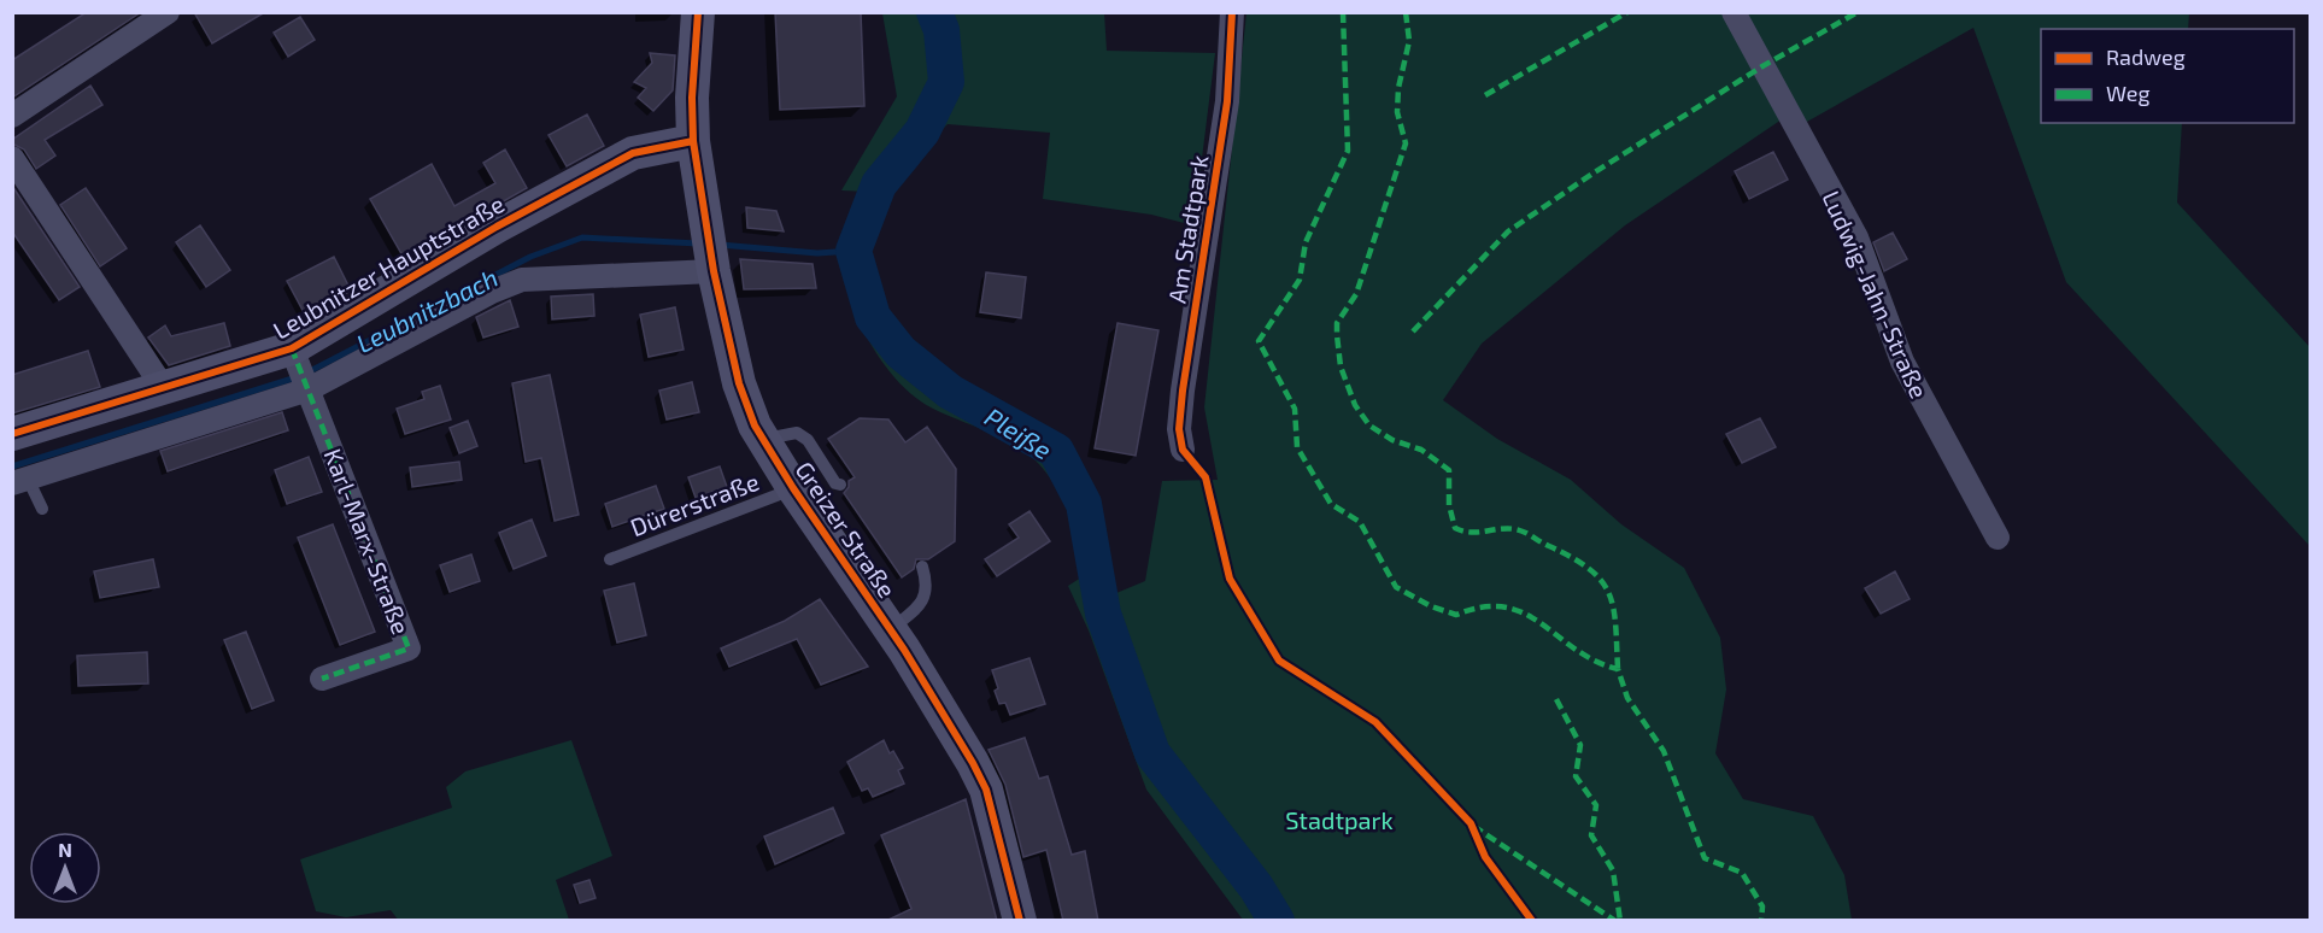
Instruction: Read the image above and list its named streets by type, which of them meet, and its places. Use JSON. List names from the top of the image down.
{
  "streets": {
    "street": [
      "Am Stadtpark",
      "Leubnitzer Hauptstraße",
      "Ludwig-Jahn-Straße",
      "Greizer Straße",
      "Karl-Marx-Straße"
    ],
    "lane": ["Dürerstraße"]
  },
  "crossings": [
    ["Leubnitzer Hauptstraße", "Greizer Straße"],
    ["Leubnitzer Hauptstraße", "Karl-Marx-Straße"],
    ["Dürerstraße", "Greizer Straße"]
  ],
  "water": ["Leubnitzbach", "Pleiße"],
  "parks": ["Stadtpark"],
  "legend": ["Radweg", "Weg"],
  "north": "top"
}
